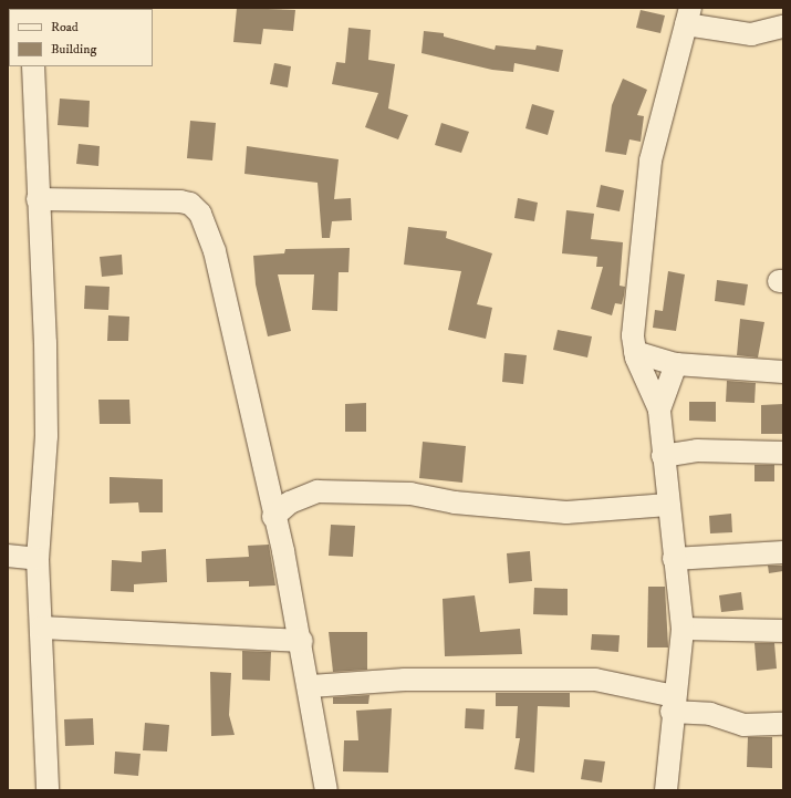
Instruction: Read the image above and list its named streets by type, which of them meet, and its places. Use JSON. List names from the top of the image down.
{
  "legend": ["Road", "Building"]
}
